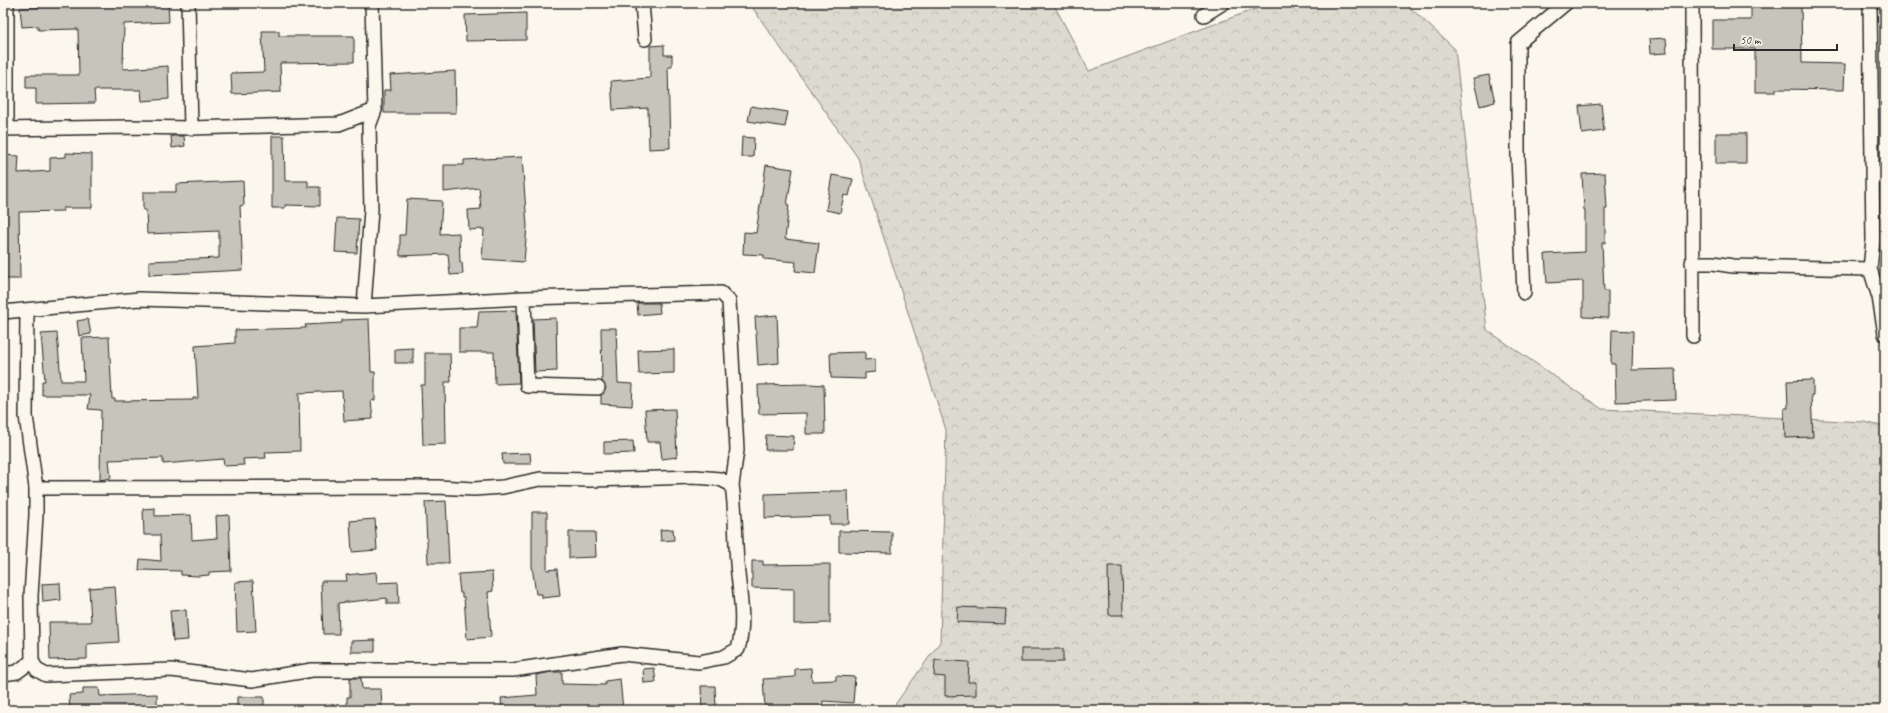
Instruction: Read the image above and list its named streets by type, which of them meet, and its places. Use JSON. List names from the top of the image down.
{
  "scale_bar": "50 m"
}
